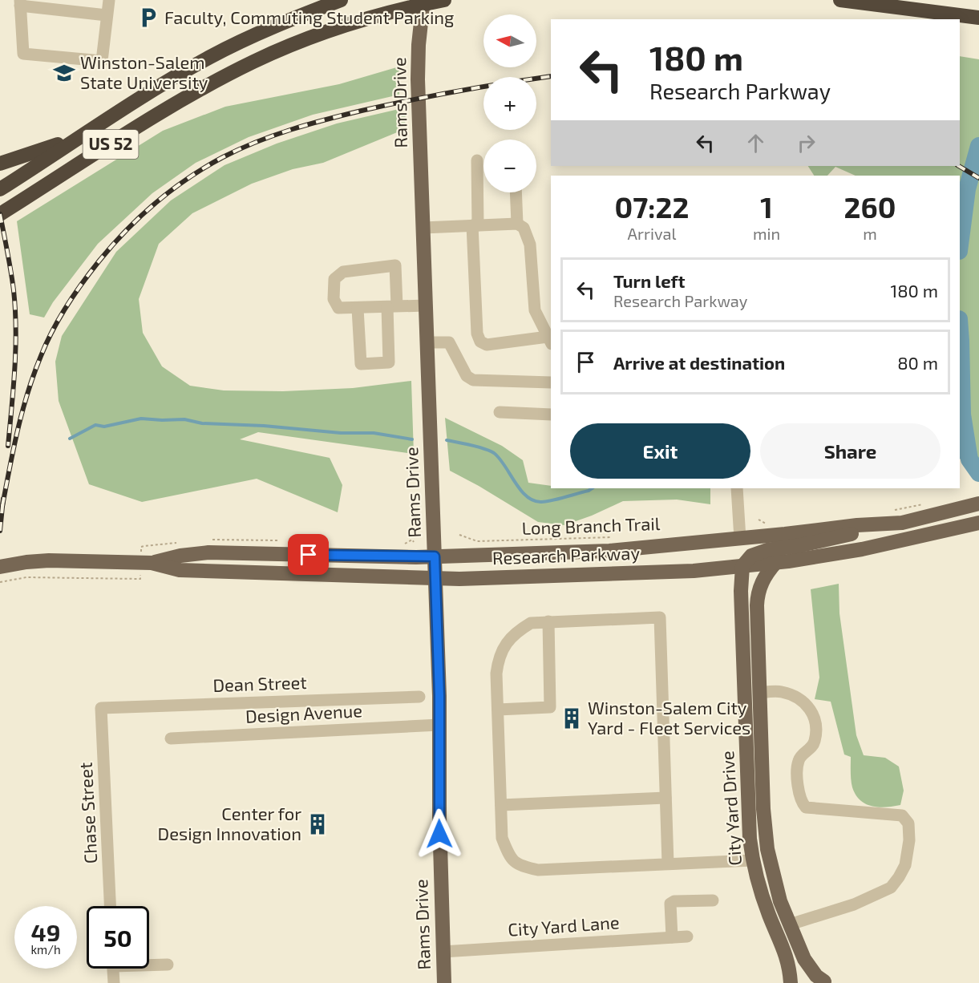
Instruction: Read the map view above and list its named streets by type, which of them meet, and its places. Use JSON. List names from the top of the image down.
{
  "streets": {
    "highway": ["US 52"],
    "main road": ["Rams Drive", "Research Parkway", "City Yard Drive"],
    "street": [
      "Dean Street",
      "Design Avenue",
      "Chase Street",
      "City Yard Lane"
    ],
    "path": ["Long Branch Trail"]
  },
  "crossings": [
    ["Rams Drive", "Research Parkway"],
    ["Rams Drive", "Design Avenue"],
    ["Rams Drive", "City Yard Lane"],
    ["Research Parkway", "City Yard Drive"],
    ["Dean Street", "Chase Street"]
  ],
  "places": {
    "parking": ["Faculty, Commuting Student Parking"],
    "school or university": ["Winston-Salem State University"],
    "building": ["Winston-Salem City Yard - Fleet Services", "Center for Design Innovation"]
  },
  "north": "left",
  "page": {
    "map_buttons": ["+", "−"],
    "turn": ["180 m", "Research Parkway"],
    "eta": [
      "07:22",
      "Arrival",
      "1",
      "min",
      "260",
      "m"
    ],
    "list": [
      {
        "name": "Turn left",
        "note": "Research Parkway",
        "value": "180 m"
      },
      {
        "name": "Arrive at destination",
        "value": "80 m"
      }
    ],
    "buttons": ["Exit", "Share"],
    "speed": "49 km/h",
    "limit": "50"
  }
}
